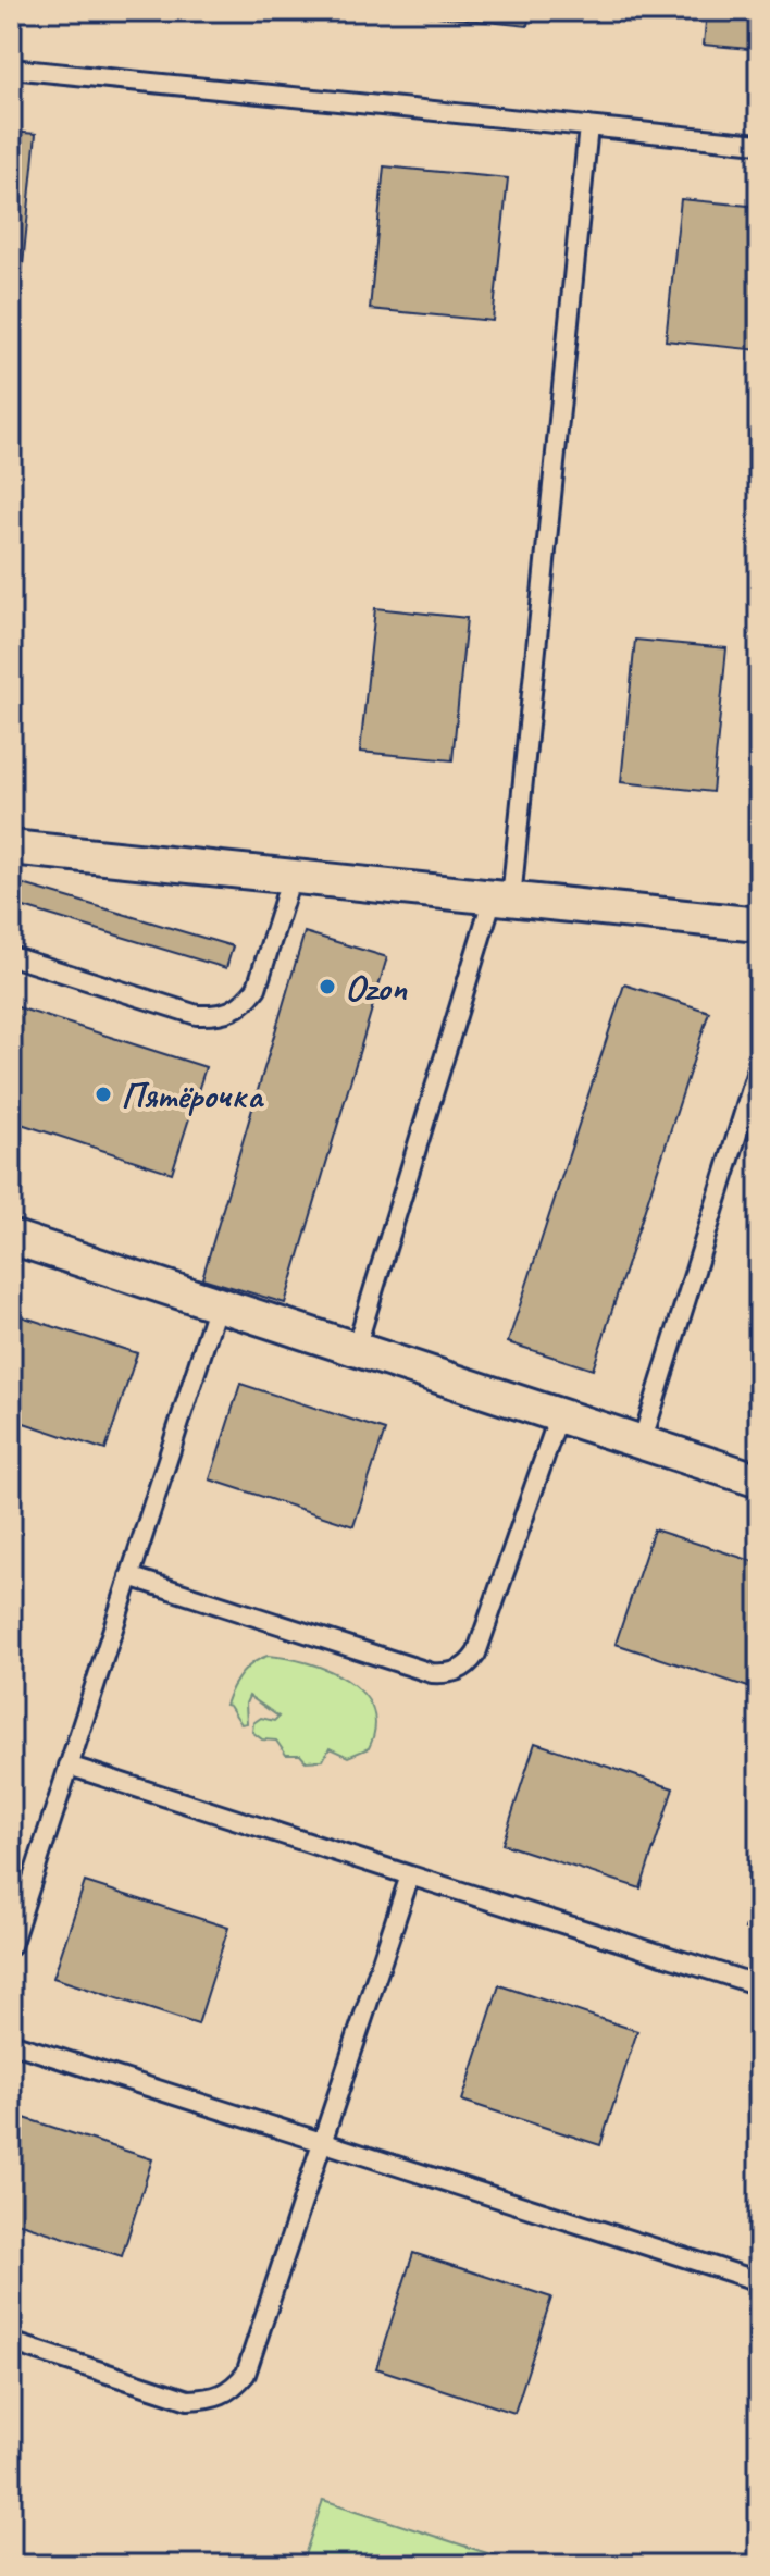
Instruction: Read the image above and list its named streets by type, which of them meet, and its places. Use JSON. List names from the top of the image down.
{
  "places": ["Ozon", "Пятёрочка"]
}
